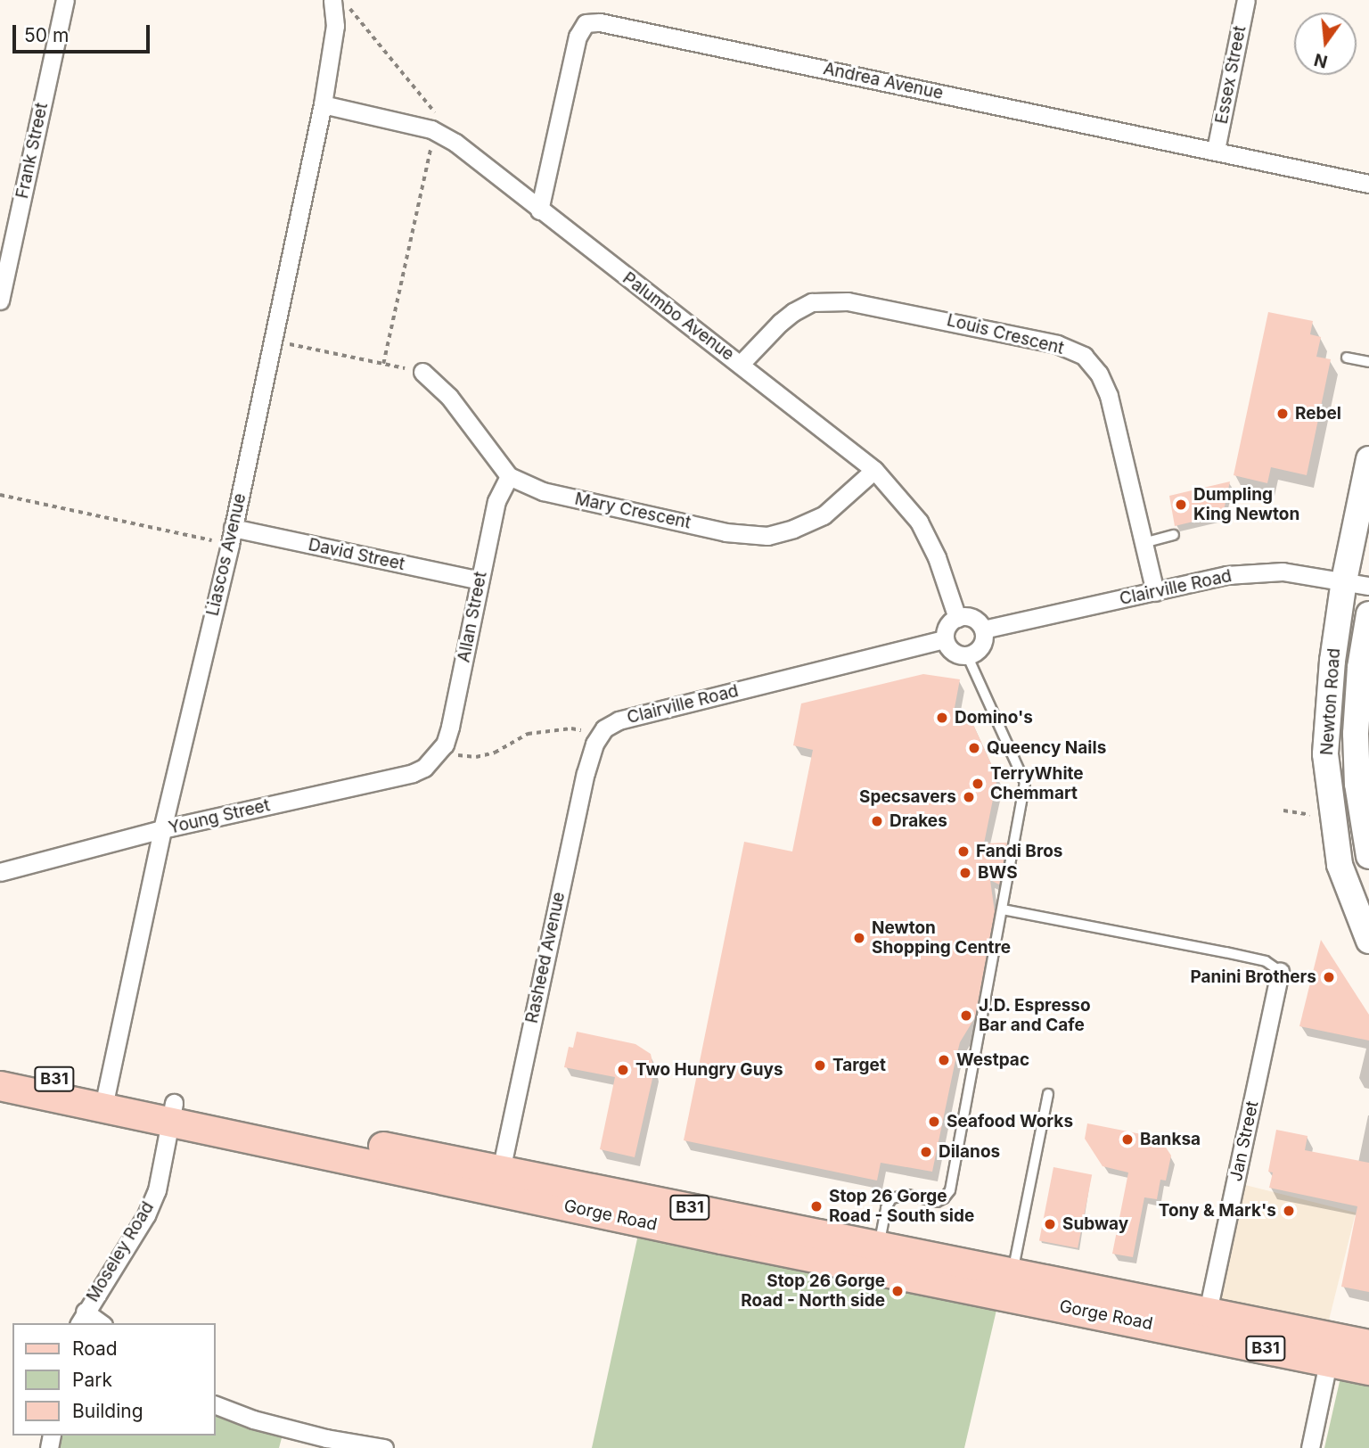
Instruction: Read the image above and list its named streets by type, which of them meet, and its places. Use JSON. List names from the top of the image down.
{
  "streets": {
    "main road": ["Newton Road", "B31", "Gorge Road"],
    "street": [
      "Essex Street",
      "Andrea Avenue",
      "Frank Street",
      "Palumbo Avenue",
      "Louis Crescent",
      "Mary Crescent",
      "Liascos Avenue",
      "David Street",
      "Clairville Road",
      "Allan Street",
      "Young Street",
      "Rasheed Avenue",
      "Jan Street",
      "Moseley Road"
    ]
  },
  "crossings": [
    ["Essex Street", "Andrea Avenue"],
    ["Andrea Avenue", "Palumbo Avenue"],
    ["Palumbo Avenue", "Louis Crescent"],
    ["Palumbo Avenue", "Mary Crescent"],
    ["Palumbo Avenue", "Liascos Avenue"],
    ["Palumbo Avenue", "Clairville Road"],
    ["Louis Crescent", "Clairville Road"],
    ["Mary Crescent", "Allan Street"],
    ["Liascos Avenue", "David Street"],
    ["Liascos Avenue", "Young Street"],
    ["Liascos Avenue", "Gorge Road"],
    ["David Street", "Allan Street"],
    ["Clairville Road", "Newton Road"],
    ["Clairville Road", "Rasheed Avenue"],
    ["Allan Street", "Young Street"],
    ["Rasheed Avenue", "Gorge Road"],
    ["Jan Street", "Gorge Road"],
    ["Gorge Road", "Moseley Road"]
  ],
  "places": [
    "Rebel",
    "Dumpling King Newton",
    "Domino's",
    "Queency Nails",
    "TerryWhite Chemmart",
    "Specsavers",
    "Drakes",
    "Fandi Bros",
    "BWS",
    "Newton Shopping Centre",
    "Panini Brothers",
    "J.D. Espresso Bar and Cafe",
    "Westpac",
    "Target",
    "Two Hungry Guys",
    "Seafood Works",
    "Banksa",
    "Dilanos",
    "Stop 26 Gorge Road - South side",
    "Tony & Mark's",
    "Subway",
    "Stop 26 Gorge Road - North side"
  ],
  "legend": ["Road", "Park", "Building"],
  "scale_bar": "50 m",
  "north": "bottom"
}
